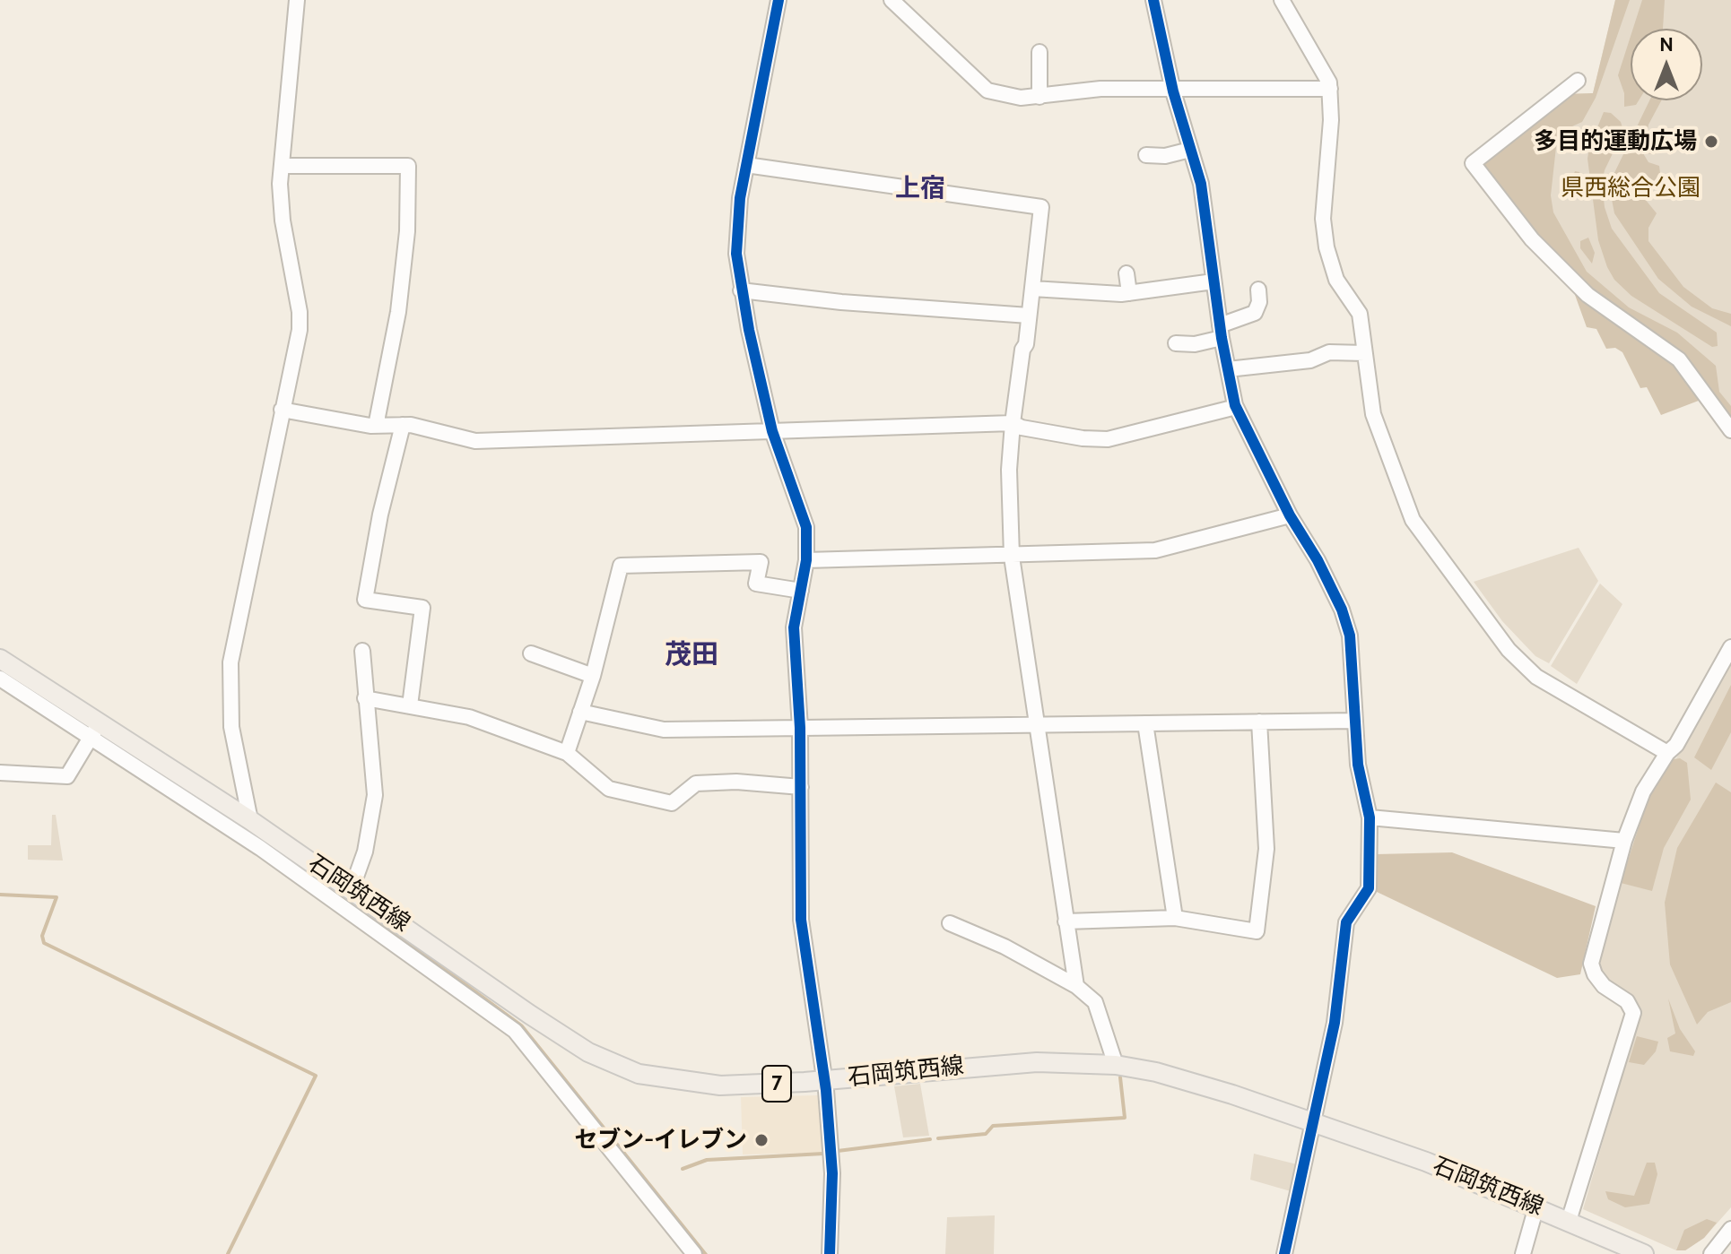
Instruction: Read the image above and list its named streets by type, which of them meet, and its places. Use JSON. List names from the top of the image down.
{
  "streets": {
    "main road": ["石岡筑西線", "7"]
  },
  "districts": ["上宿", "茂田"],
  "parks": ["県西総合公園"],
  "places": ["多目的運動広場", "セブン-イレブン"],
  "north": "top"
}
